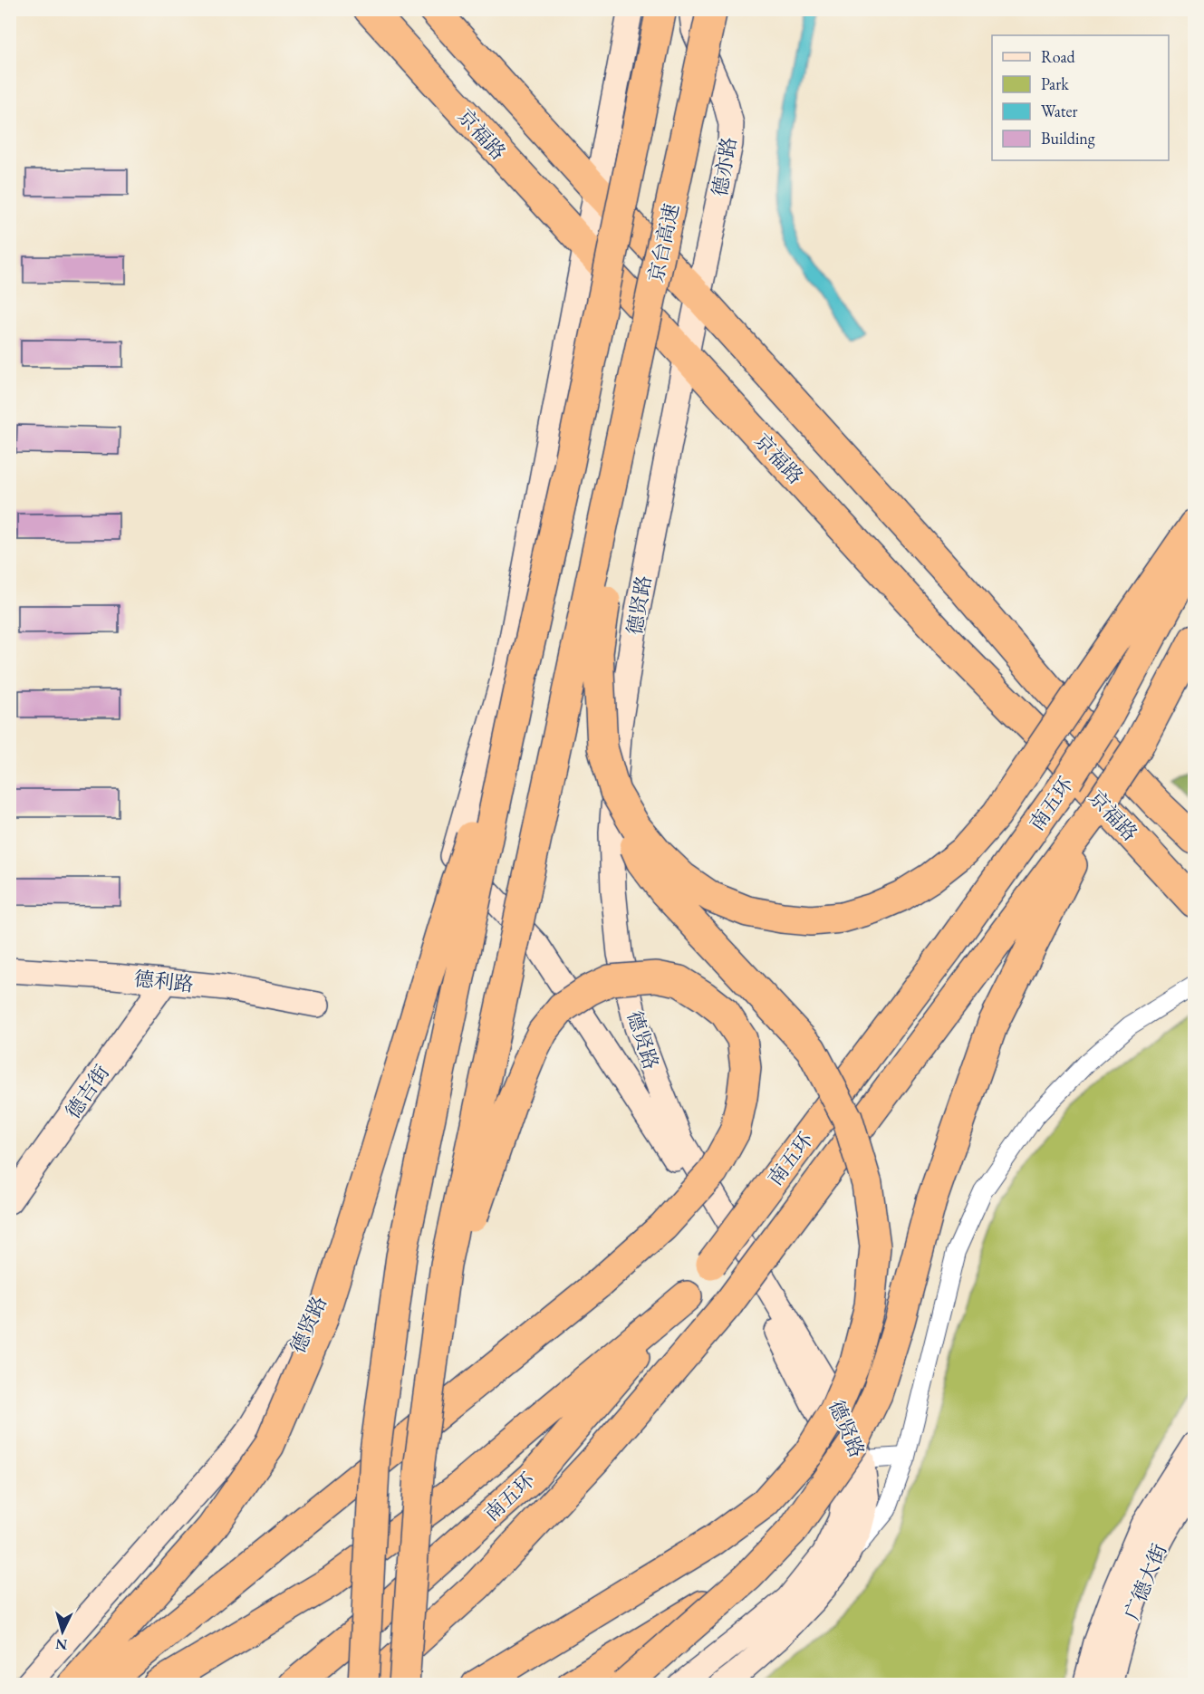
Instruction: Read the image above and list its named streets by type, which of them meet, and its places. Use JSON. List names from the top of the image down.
{
  "streets": {
    "highway": ["京福路", "京台高速", "南五环"],
    "street": [
      "德亦路",
      "德贤路",
      "德利路",
      "德吉街",
      "广德大街"
    ]
  },
  "crossings": [
    ["京福路", "德亦路"],
    ["京福路", "德贤路"],
    ["德亦路", "德贤路"],
    ["德利路", "德吉街"]
  ],
  "legend": [
    "Road",
    "Park",
    "Water",
    "Building"
  ],
  "north": "bottom"
}
